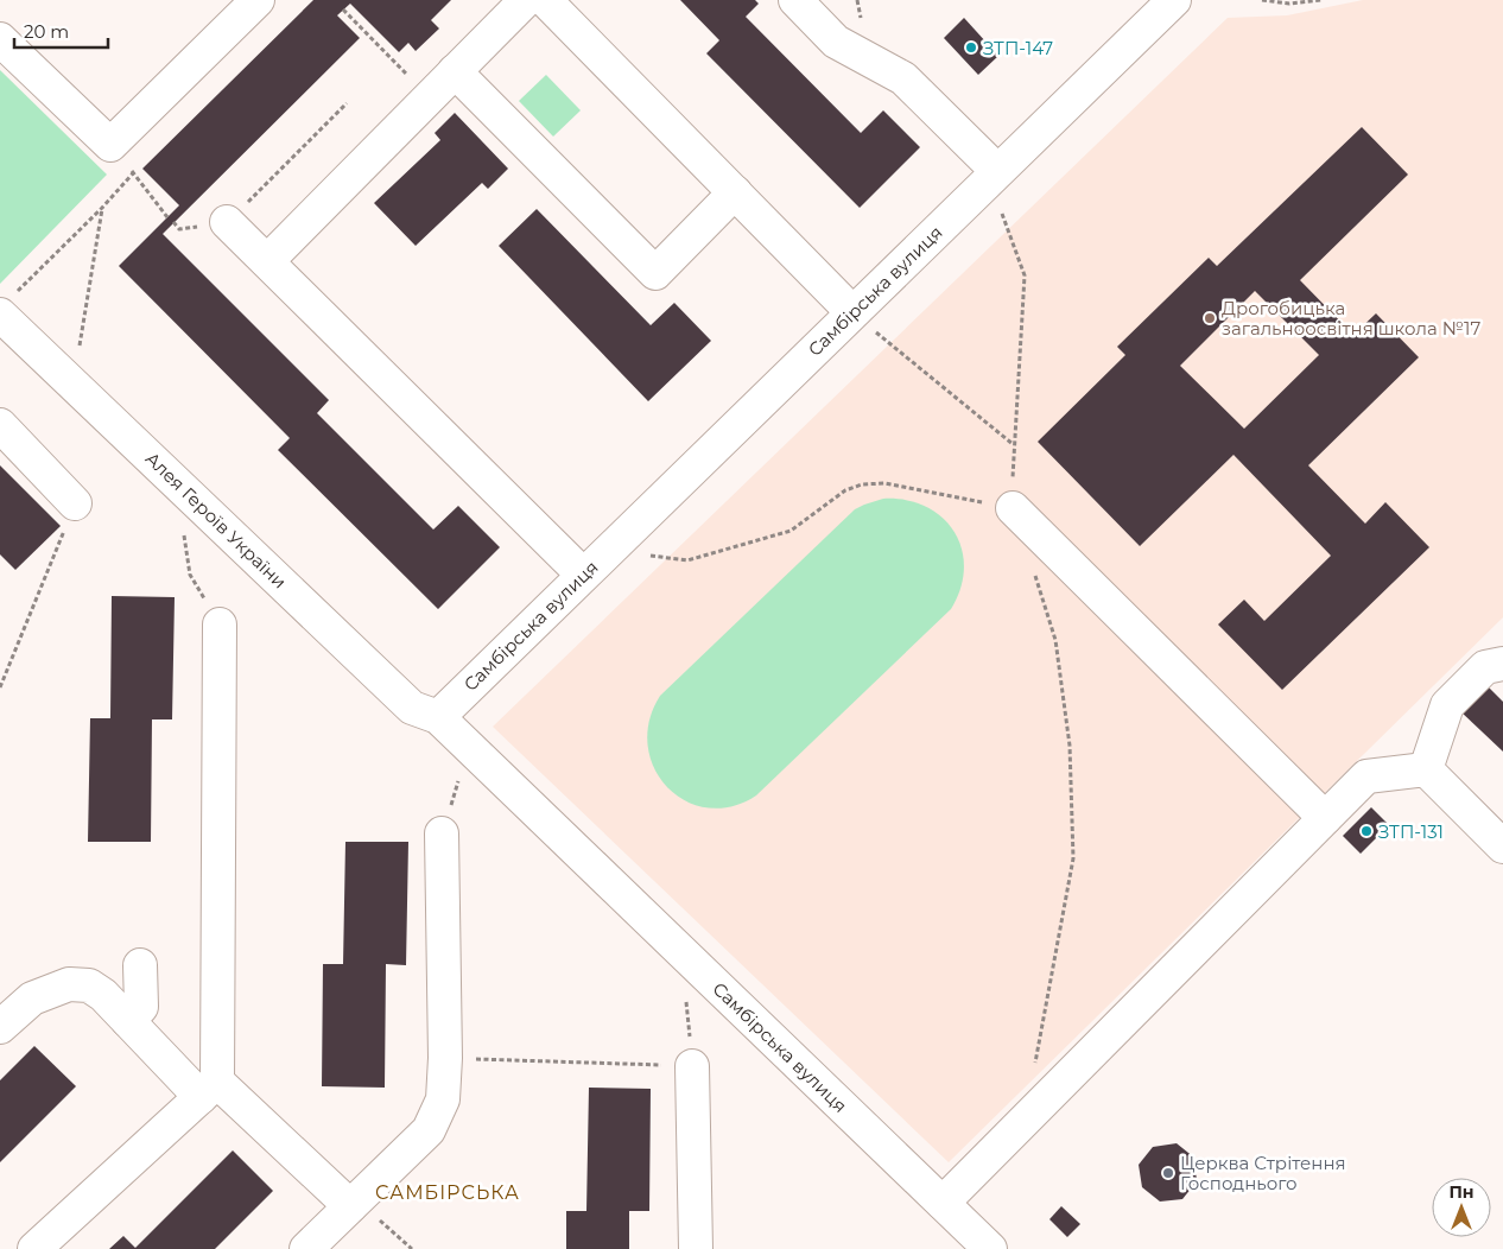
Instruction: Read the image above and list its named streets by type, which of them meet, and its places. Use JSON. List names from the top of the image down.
{
  "streets": {
    "street": ["Самбірська вулиця", "Алея Героїв України"]
  },
  "crossings": [
    ["Самбірська вулиця", "Алея Героїв України"]
  ],
  "districts": ["САМБІРСЬКА"],
  "places": [
    "ЗТП-147",
    "Дрогобицька загальноосвітня школа №17",
    "ЗТП-131",
    "Церква Стрітення Господнього"
  ],
  "scale_bar": "20 m",
  "north": "top"
}
